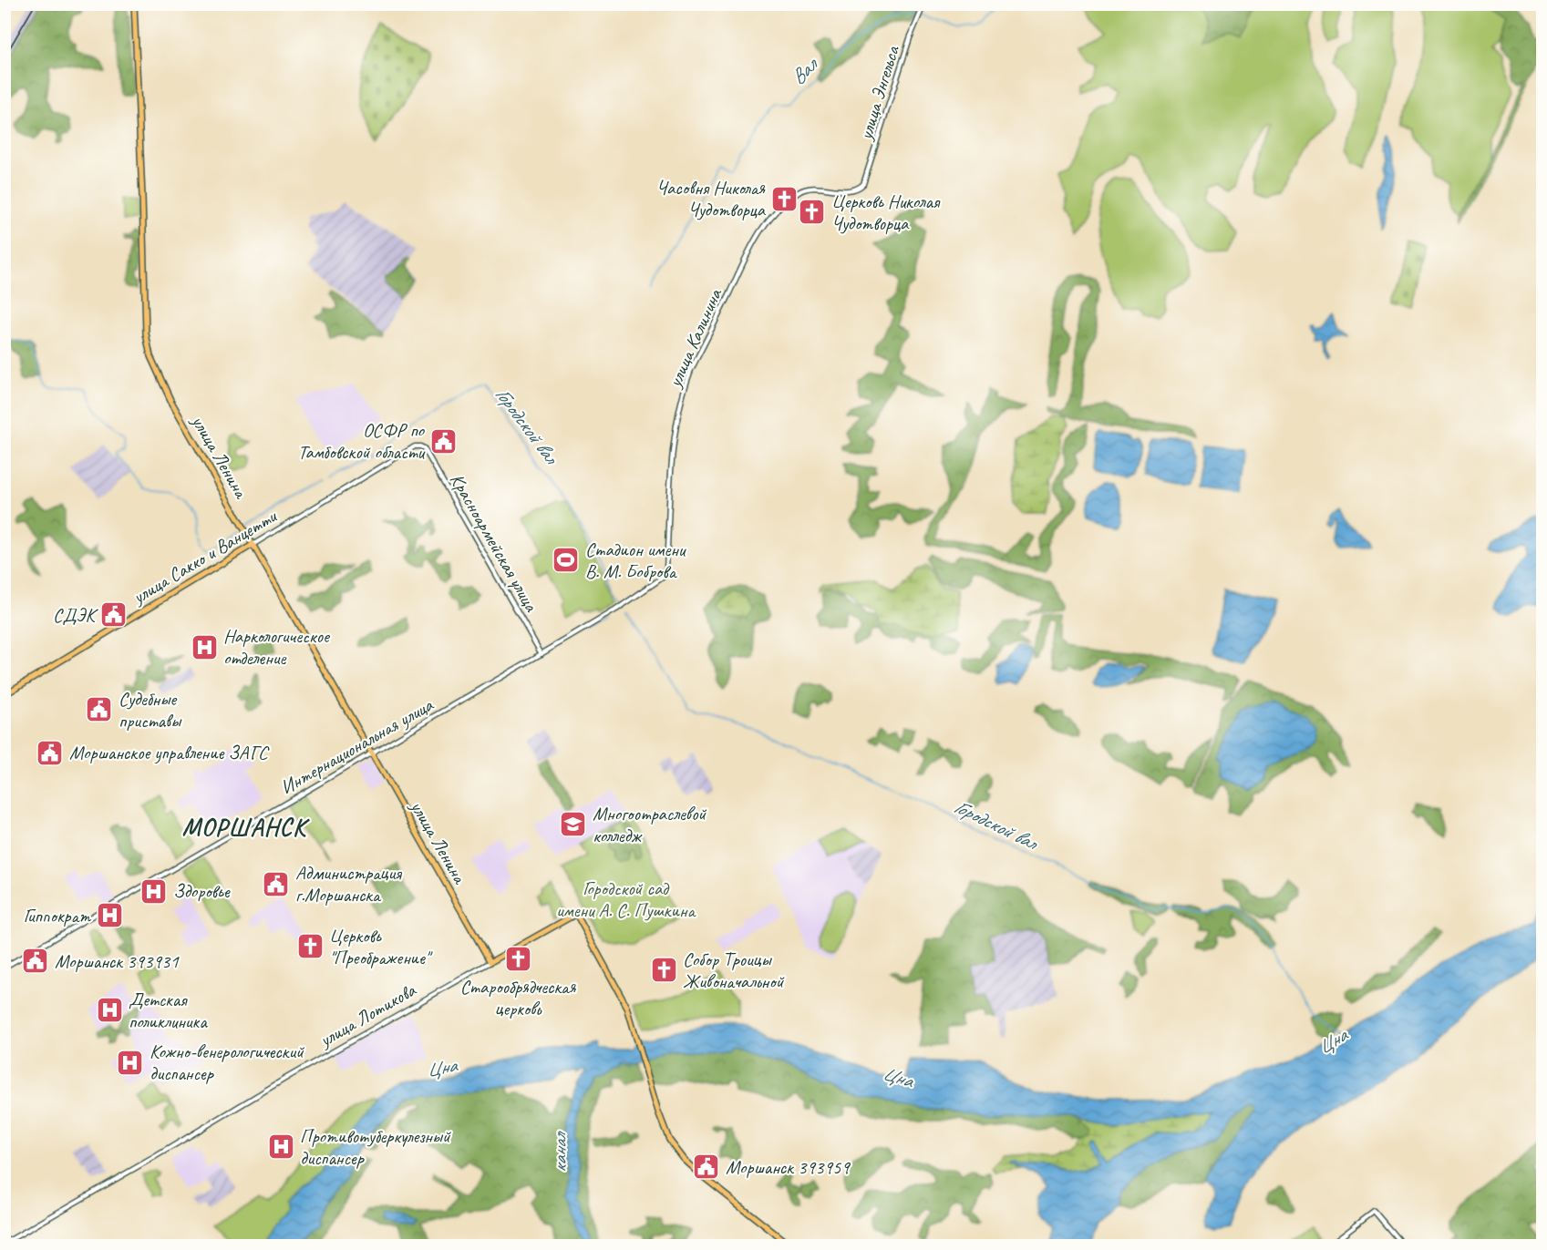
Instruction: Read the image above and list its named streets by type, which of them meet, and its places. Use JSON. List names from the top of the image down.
{
  "streets": {
    "main road": ["улица Ленина", "улица Сакко и Ванцетти", "улица Лотикова"],
    "street": [
      "улица Энгельса",
      "улица Калинина",
      "Красноармейская улица",
      "Интернациональная улица"
    ]
  },
  "crossings": [
    ["улица Энгельса", "улица Калинина"],
    ["улица Калинина", "Интернациональная улица"],
    ["улица Ленина", "улица Сакко и Ванцетти"],
    ["улица Ленина", "Интернациональная улица"],
    ["улица Ленина", "улица Лотикова"],
    ["Красноармейская улица", "улица Сакко и Ванцетти"],
    ["Красноармейская улица", "Интернациональная улица"]
  ],
  "districts": ["МОРШАНСК"],
  "water": [
    "Вал",
    "Городской вал",
    "Цна",
    "канал"
  ],
  "parks": ["Городской сад имени А. С. Пушкина"],
  "places": {
    "church": [
      "Часовня Николая Чудотворца",
      "Церковь Николая Чудотворца",
      "Церковь \"Преображение\"",
      "Старообрядческая церковь",
      "Собор Троицы Живоначальной"
    ],
    "public building": [
      "ОСФР по Тамбовской области",
      "СДЭК",
      "Судебные приставы",
      "Моршанское управление ЗАГС",
      "Администрация г.Моршанска",
      "Моршанск 393931",
      "Моршанск 393959"
    ],
    "sports": ["Стадион имени В. М. Боброва"],
    "hospital": [
      "Наркологическое отделение",
      "Здоровье",
      "Гиппократ",
      "Детская поликлиника",
      "Кожно-венерологический диспансер",
      "Противотуберкулезный диспансер"
    ],
    "school or university": ["Многоотраслевой колледж"]
  }
}
